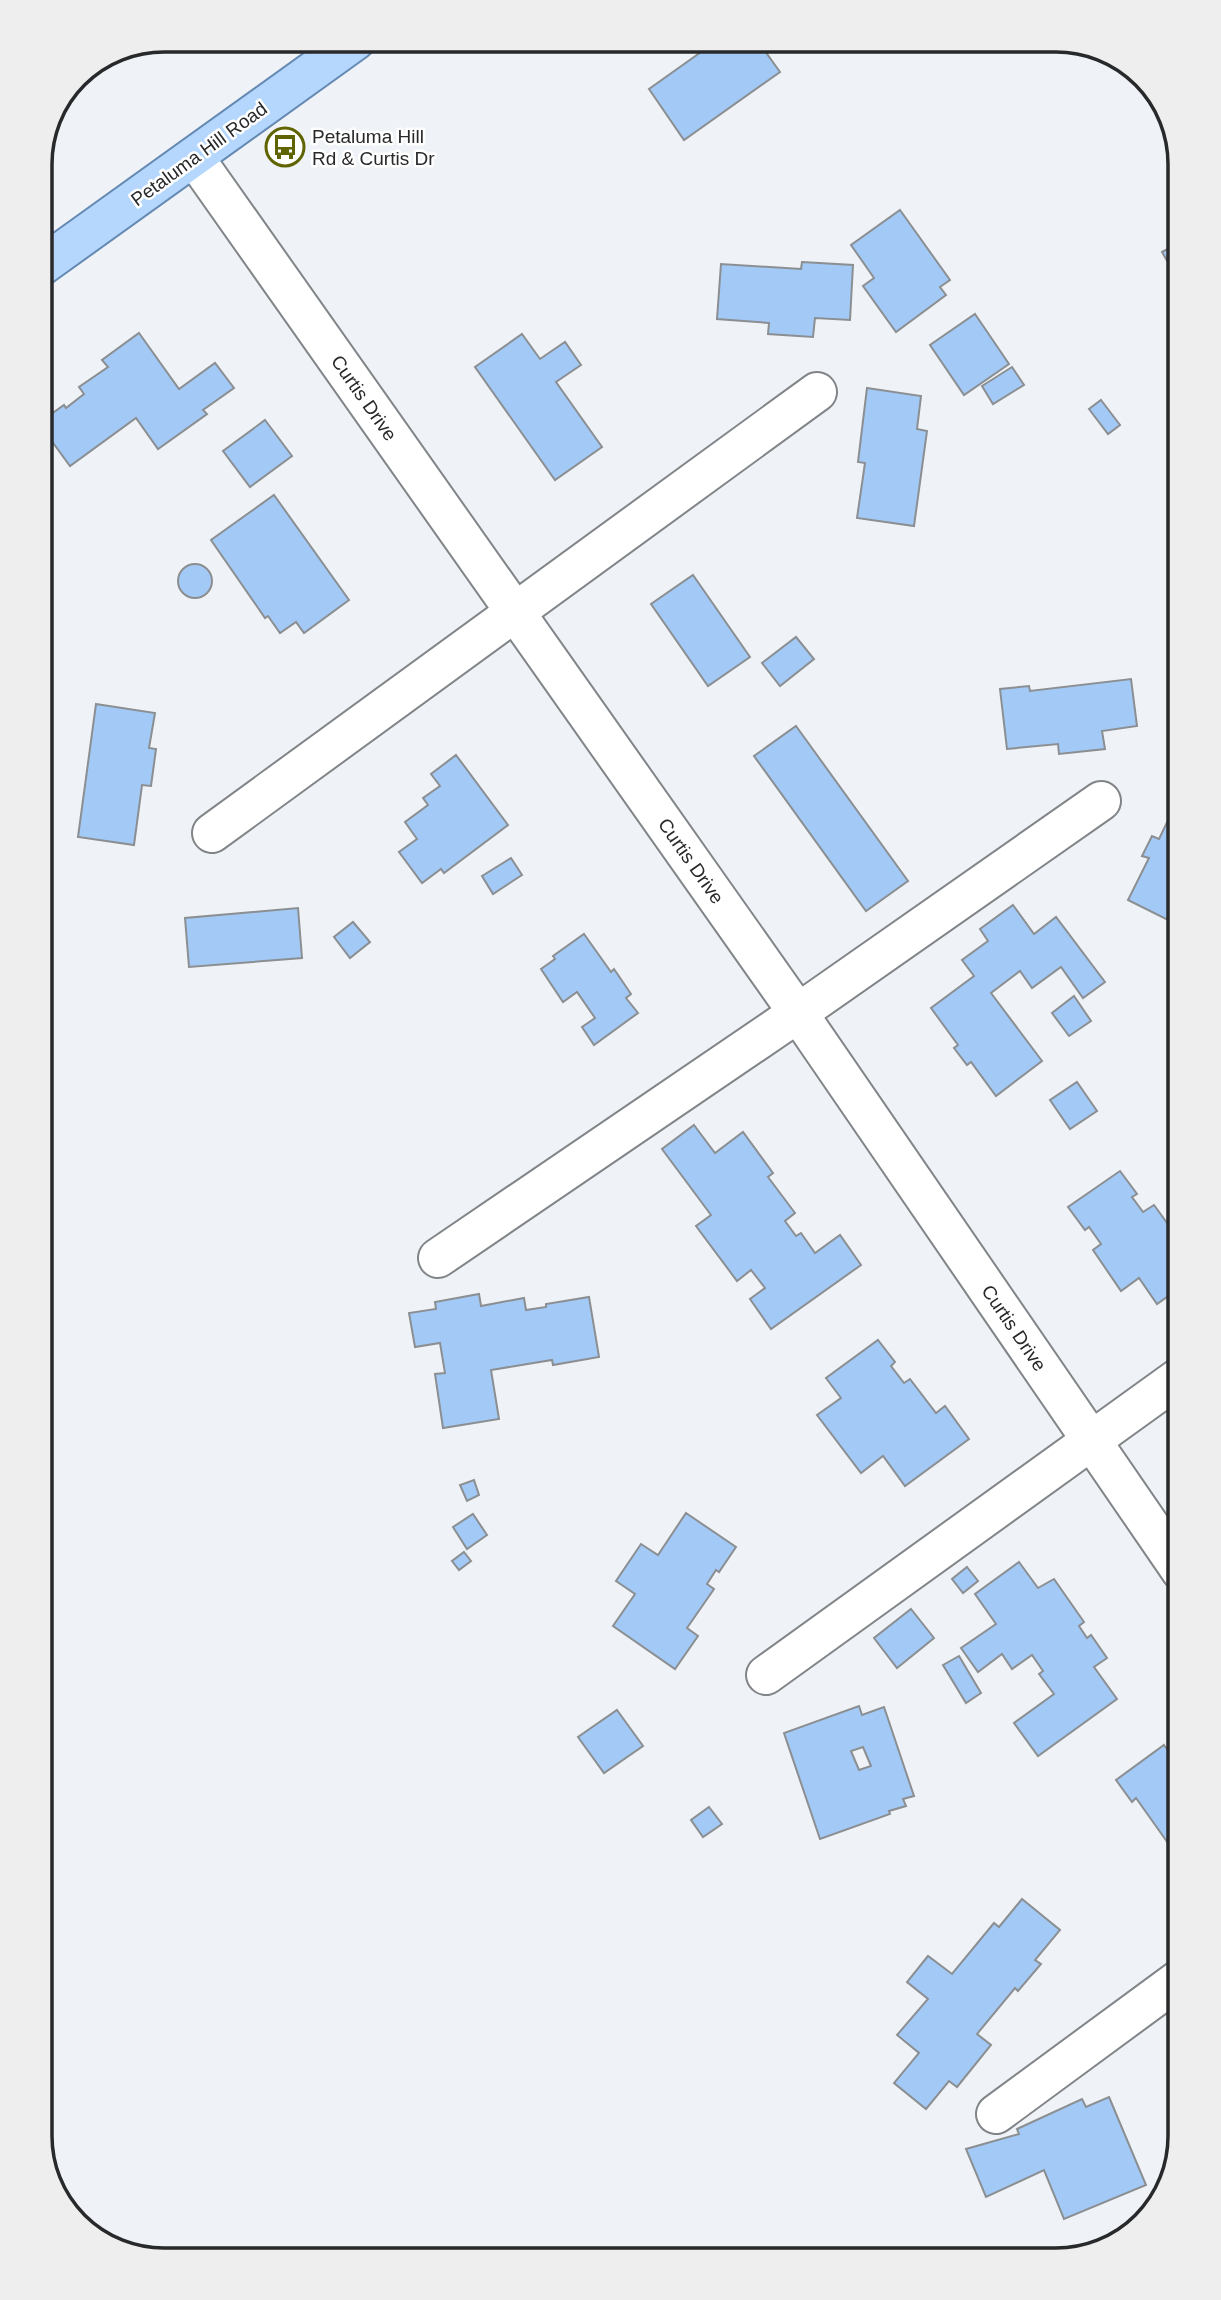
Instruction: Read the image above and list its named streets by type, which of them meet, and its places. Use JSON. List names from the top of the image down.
{
  "streets": {
    "main road": ["Petaluma Hill Road"],
    "street": ["Curtis Drive"]
  },
  "crossings": [
    ["Petaluma Hill Road", "Curtis Drive"]
  ],
  "places": {
    "bus stop": ["Petaluma Hill Rd & Curtis Dr"]
  }
}
